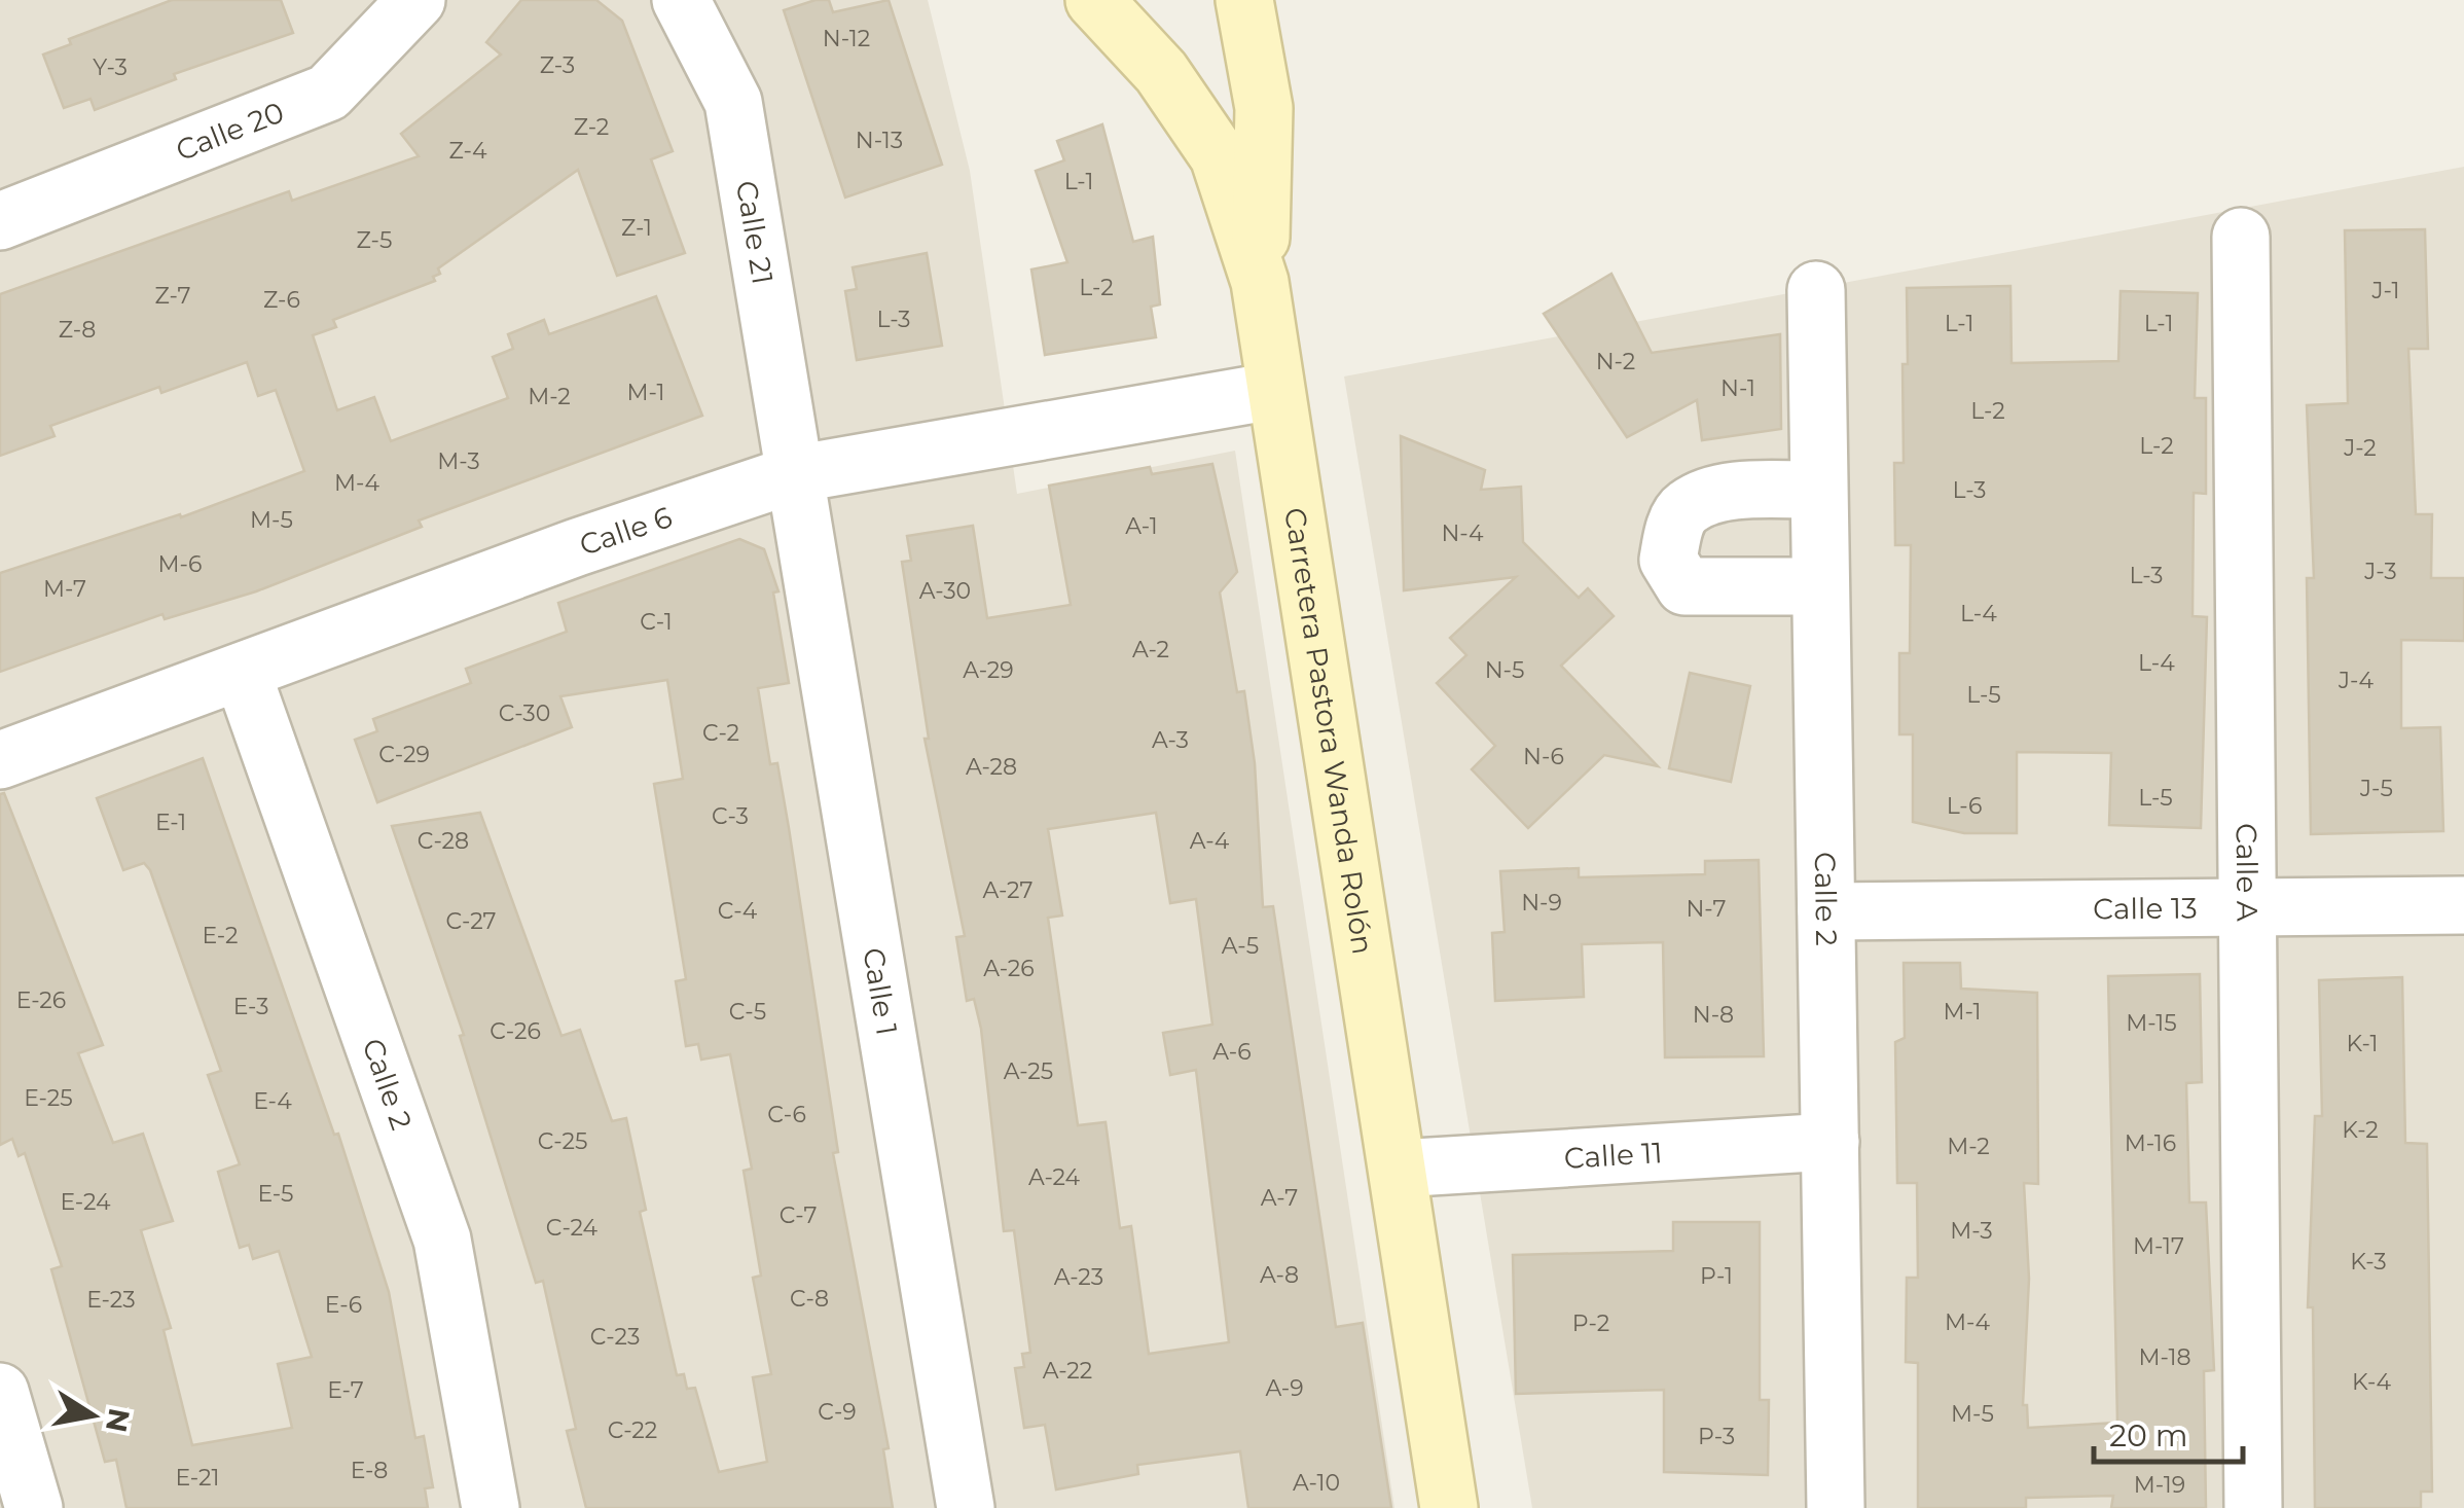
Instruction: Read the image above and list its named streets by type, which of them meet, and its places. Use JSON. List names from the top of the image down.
{
  "streets": {
    "street": [
      "Calle 20",
      "Calle 21",
      "Calle 6",
      "Carretera Pastora Wanda Rolón",
      "Calle A",
      "Calle 2",
      "Calle 13",
      "Calle 1",
      "Calle 11"
    ]
  },
  "crossings": [
    ["Calle 21", "Calle 6"],
    ["Calle 21", "Calle 1"],
    ["Calle 6", "Carretera Pastora Wanda Rolón"],
    ["Calle 6", "Calle 2"],
    ["Calle 6", "Calle 1"],
    ["Carretera Pastora Wanda Rolón", "Calle 11"],
    ["Calle A", "Calle 13"],
    ["Calle 2", "Calle 13"],
    ["Calle 2", "Calle 11"]
  ],
  "house_numbers": [
    "N-12",
    "Z-3",
    "Y-3",
    "Z-2",
    "N-13",
    "Z-4",
    "L-1",
    "Z-1",
    "Z-5",
    "L-2",
    "J-1",
    "Z-7",
    "Z-6",
    "L-3",
    "L-1",
    "L-1",
    "Z-8",
    "N-2",
    "N-1",
    "M-1",
    "M-2",
    "L-2",
    "L-2",
    "J-2",
    "M-3",
    "M-4",
    "L-3",
    "M-5",
    "A-1",
    "N-4",
    "M-6",
    "J-3",
    "L-3",
    "M-7",
    "A-30",
    "L-4",
    "C-1",
    "A-2",
    "L-4",
    "A-29",
    "N-5",
    "J-4",
    "L-5",
    "C-30",
    "C-2",
    "A-3",
    "C-29",
    "N-6",
    "A-28",
    "J-5",
    "L-5",
    "L-6",
    "C-3",
    "E-1",
    "C-28",
    "A-4",
    "A-27",
    "N-9",
    "N-7",
    "C-4",
    "C-27",
    "E-2",
    "A-5",
    "A-26",
    "E-26",
    "E-3",
    "C-5",
    "M-1",
    "N-8",
    "M-15",
    "C-26",
    "K-1",
    "A-6",
    "A-25",
    "E-25",
    "E-4",
    "C-6",
    "K-2",
    "C-25",
    "M-16",
    "M-2",
    "A-24",
    "E-5",
    "A-7",
    "E-24",
    "C-7",
    "C-24",
    "M-3",
    "M-17",
    "K-3",
    "A-8",
    "P-1",
    "A-23",
    "C-8",
    "E-23",
    "E-6",
    "M-4",
    "P-2",
    "C-23",
    "M-18",
    "A-22",
    "K-4",
    "A-9",
    "E-7",
    "C-9",
    "M-5",
    "C-22",
    "P-3",
    "E-8",
    "E-21",
    "A-10",
    "M-19"
  ],
  "scale_bar": "20 m",
  "north": "right"
}
